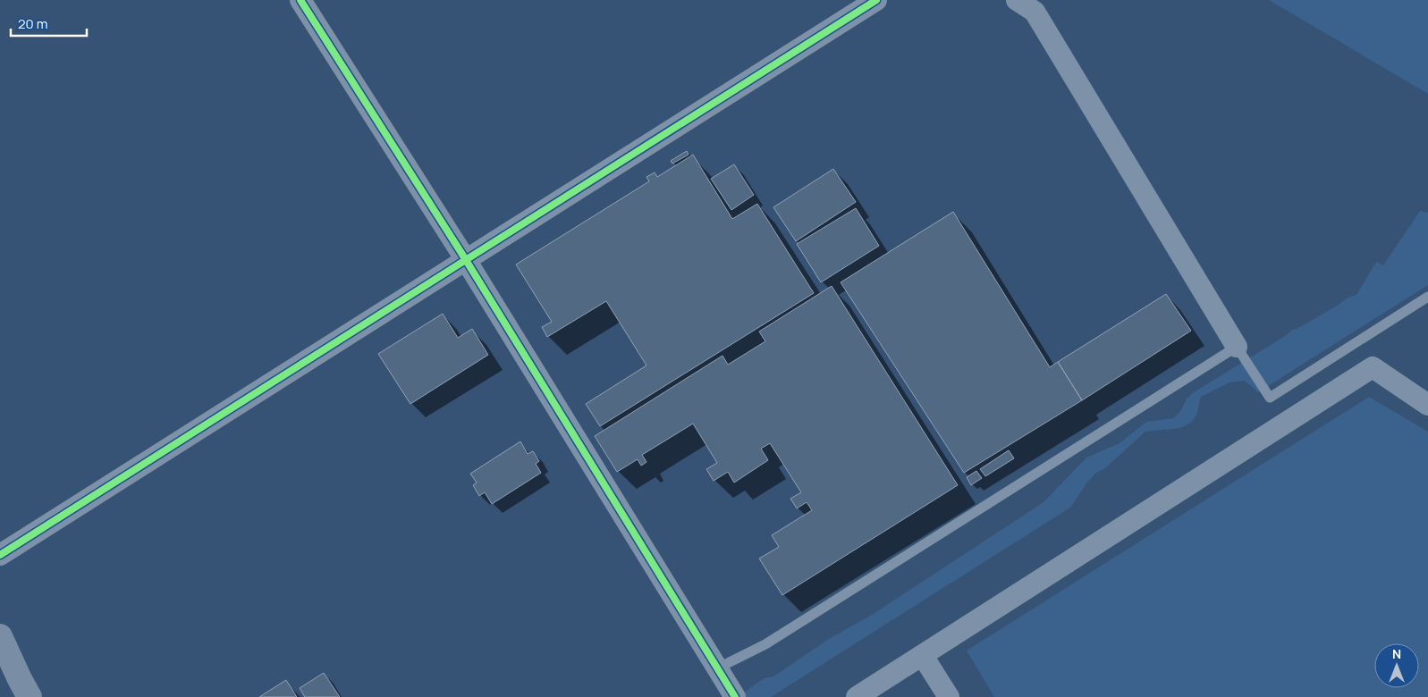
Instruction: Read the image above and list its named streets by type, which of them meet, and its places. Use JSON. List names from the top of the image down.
{
  "scale_bar": "20 m",
  "north": "top"
}
